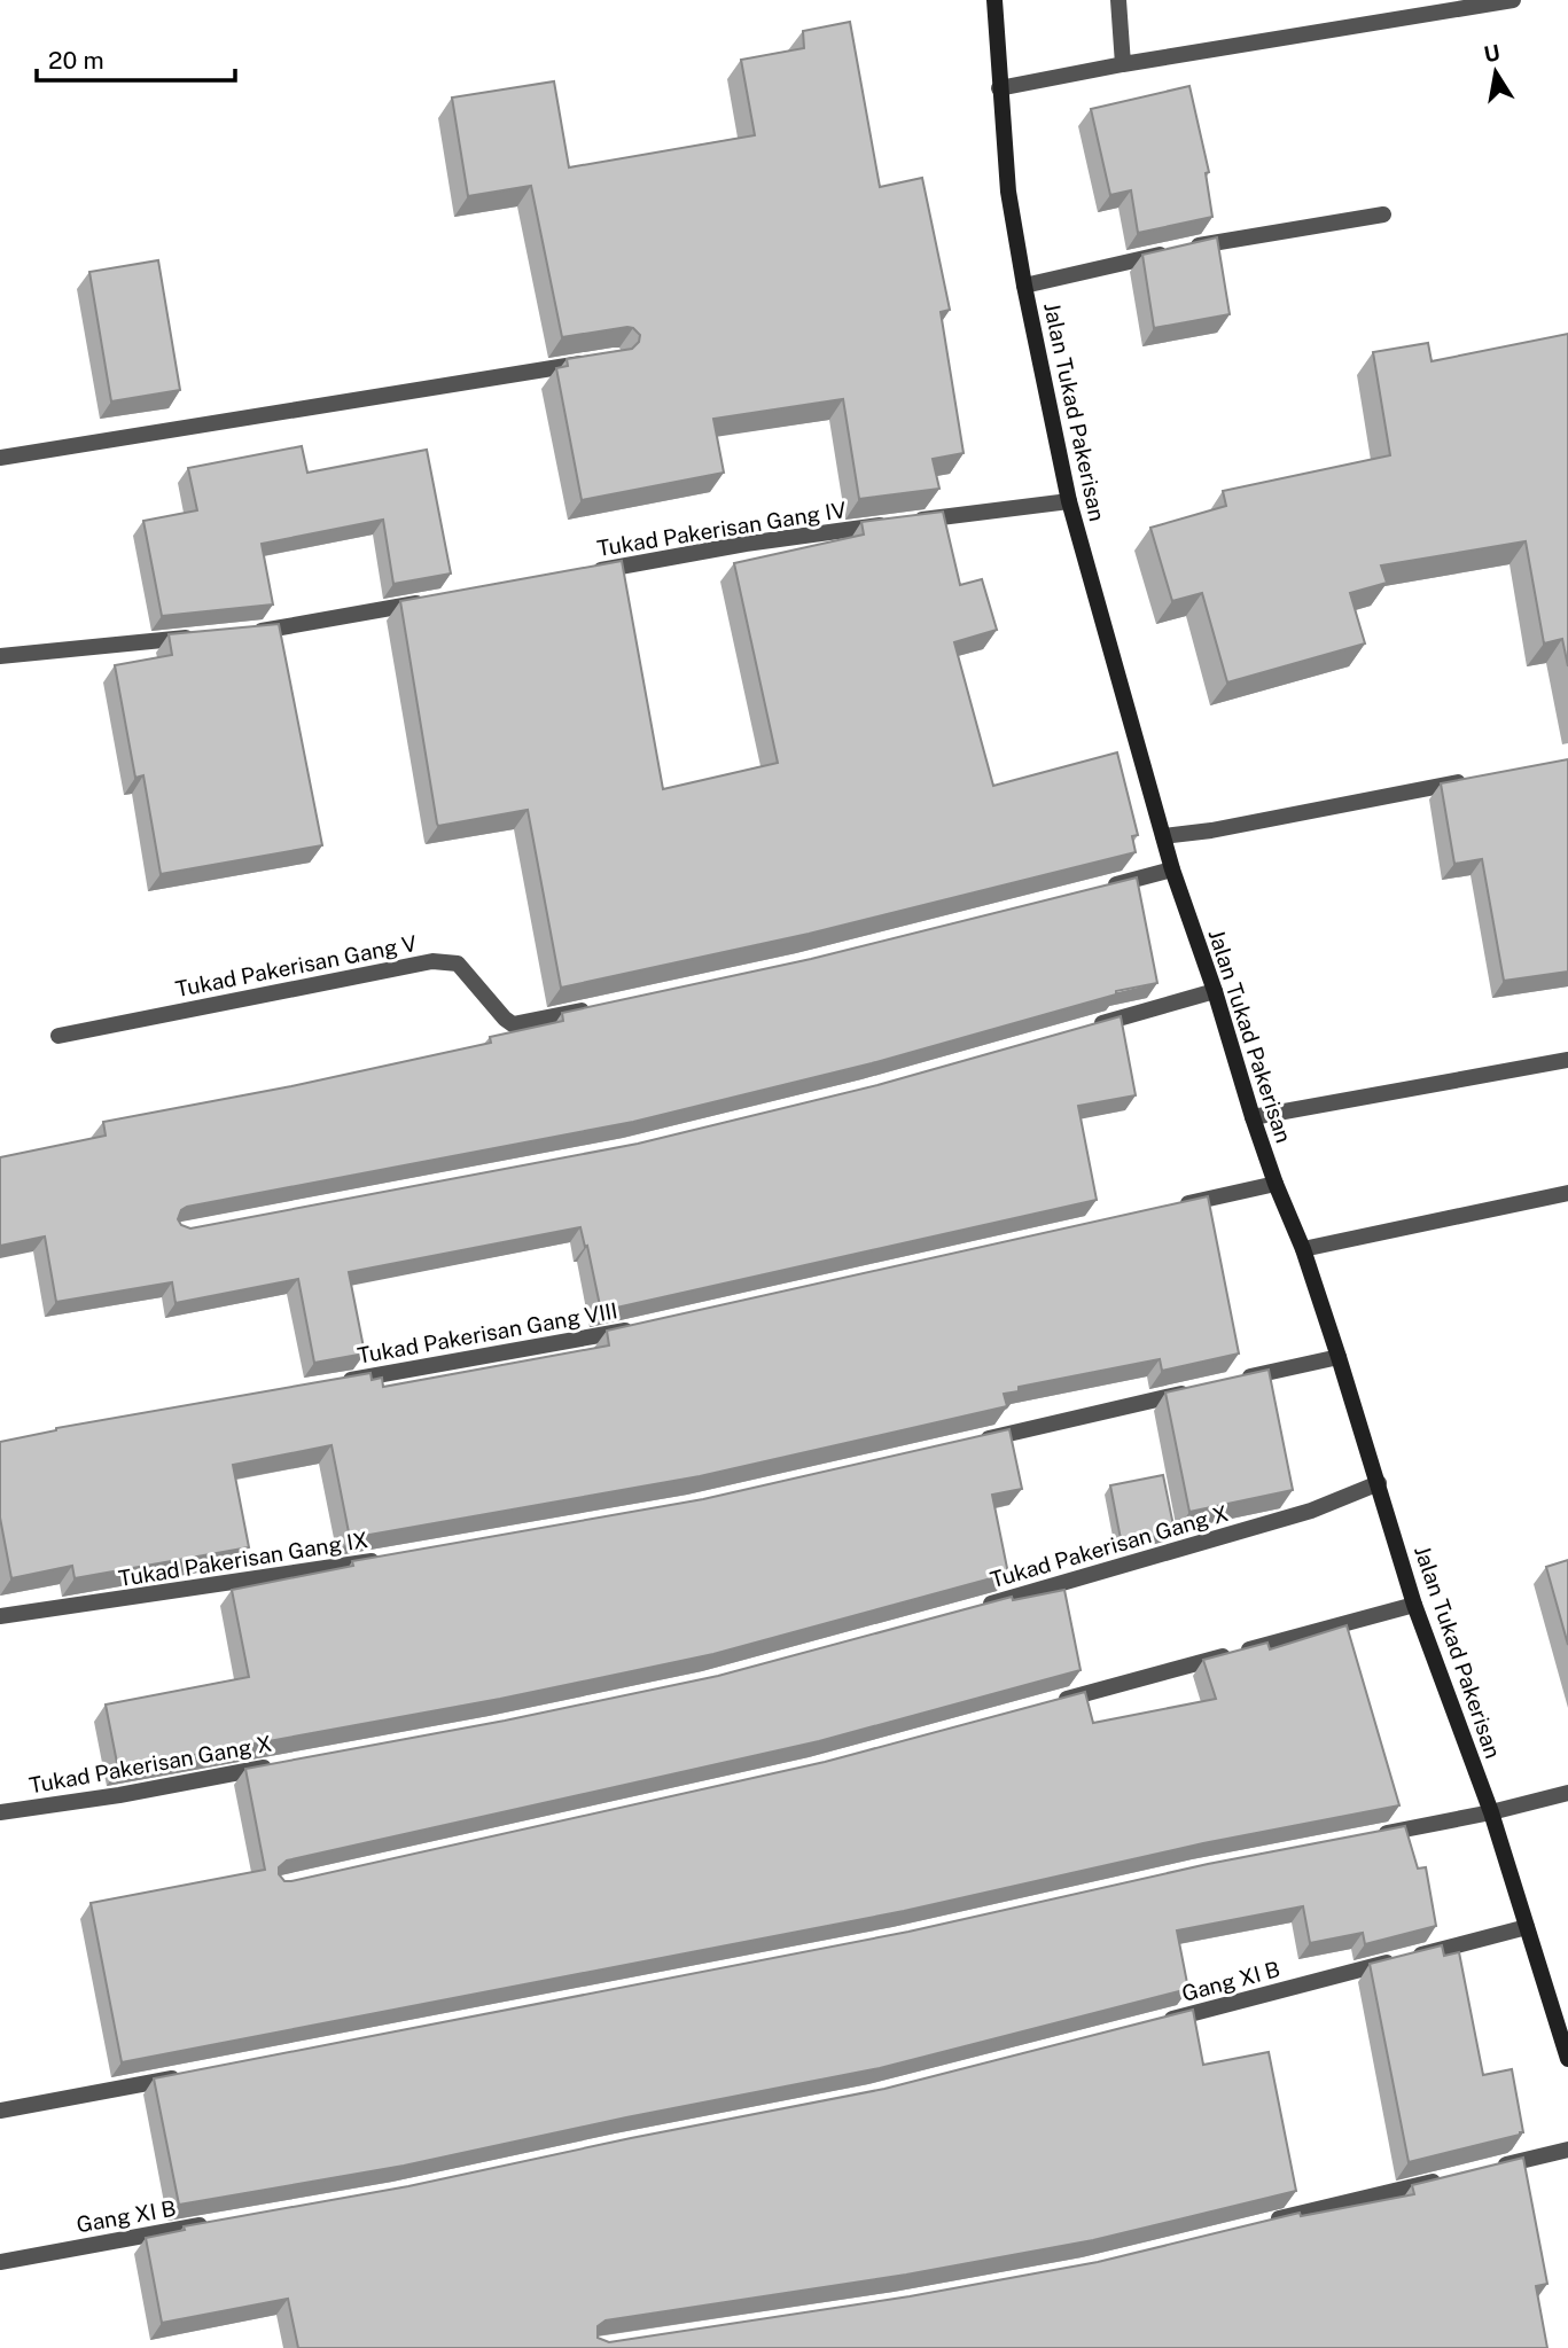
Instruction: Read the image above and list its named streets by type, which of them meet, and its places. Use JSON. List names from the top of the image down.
{
  "streets": {
    "street": [
      "Jalan Tukad Pakerisan",
      "Tukad Pakerisan Gang IV",
      "Tukad Pakerisan Gang V",
      "Tukad Pakerisan Gang VIII",
      "Tukad Pakerisan Gang X",
      "Tukad Pakerisan Gang IX",
      "Gang XI B"
    ]
  },
  "crossings": [
    ["Jalan Tukad Pakerisan", "Tukad Pakerisan Gang IV"],
    ["Jalan Tukad Pakerisan", "Tukad Pakerisan Gang X"],
    ["Jalan Tukad Pakerisan", "Gang XI B"]
  ],
  "scale_bar": "20 m",
  "north": "top"
}
